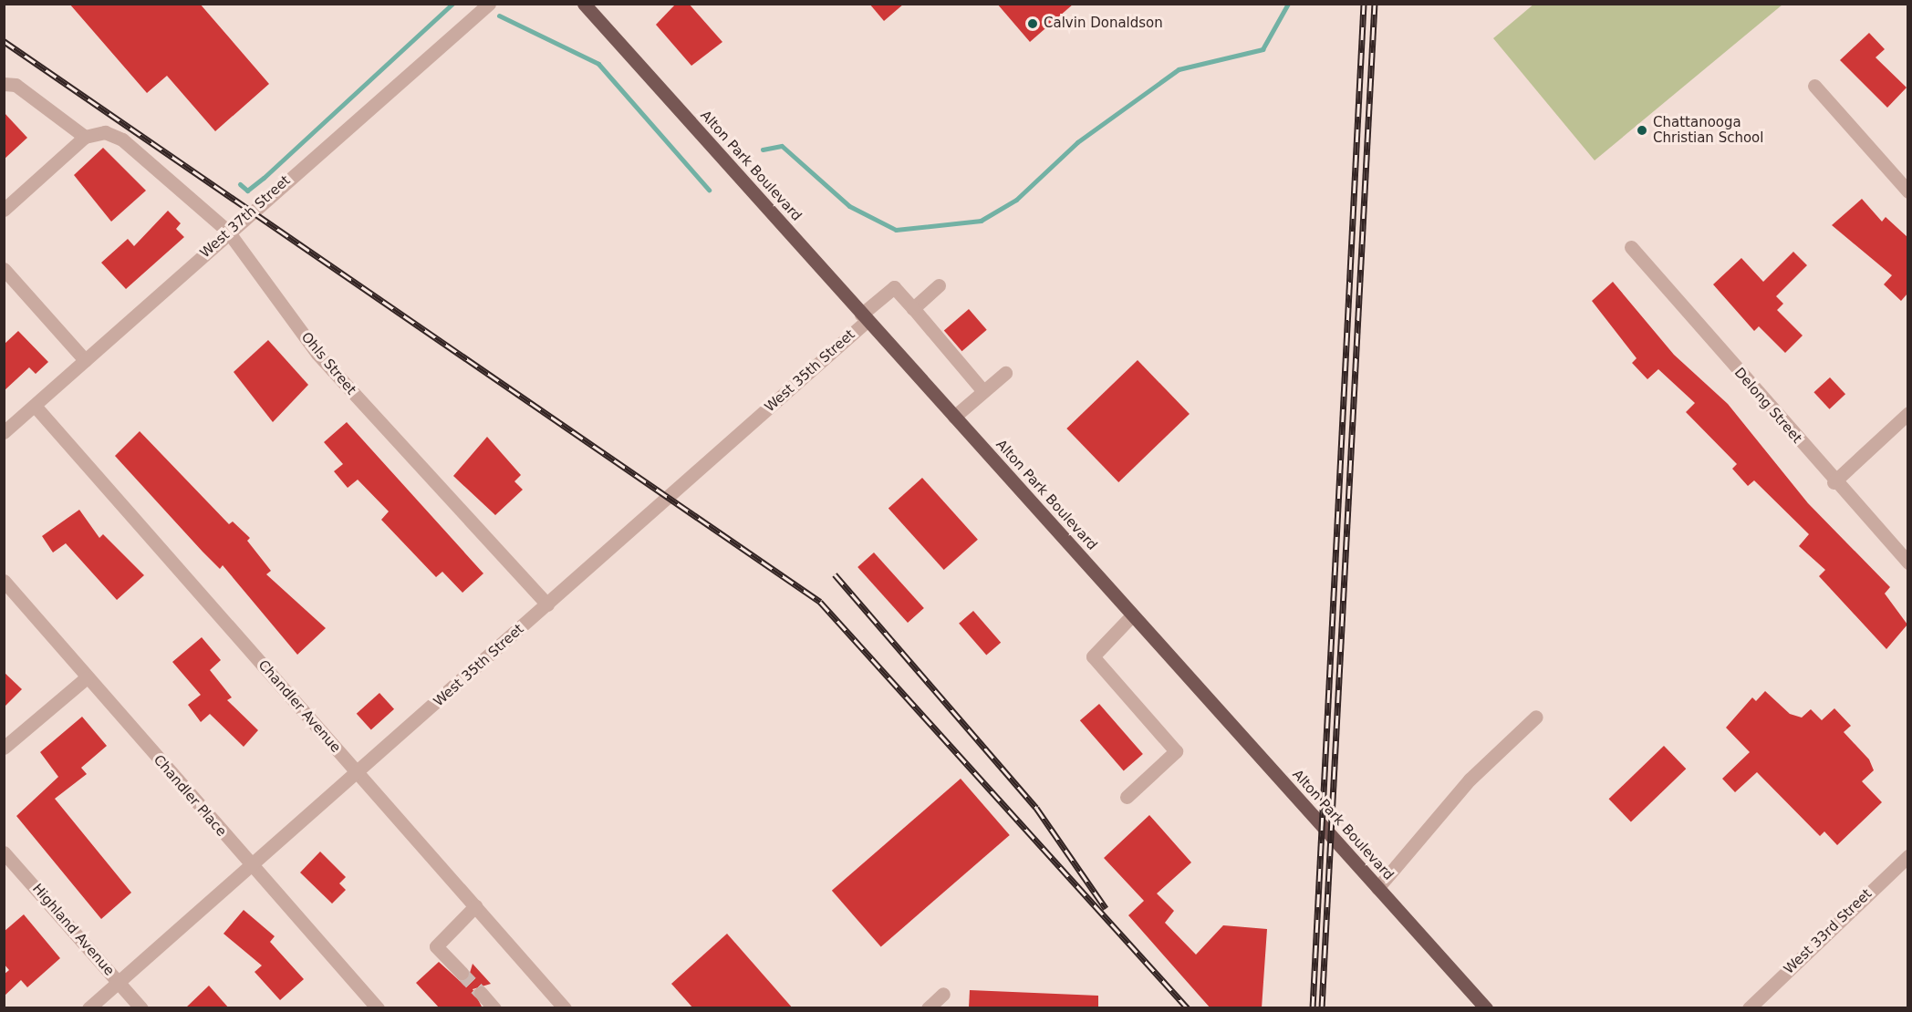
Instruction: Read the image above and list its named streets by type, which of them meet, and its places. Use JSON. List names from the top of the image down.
{
  "streets": {
    "main road": ["Alton Park Boulevard"],
    "street": [
      "West 37th Street",
      "Ohls Street",
      "West 35th Street",
      "Delong Street",
      "Chandler Avenue",
      "Chandler Place",
      "Highland Avenue",
      "West 33rd Street"
    ]
  },
  "crossings": [
    ["Alton Park Boulevard", "West 35th Street"],
    ["West 37th Street", "Ohls Street"],
    ["West 37th Street", "Chandler Avenue"],
    ["Ohls Street", "West 35th Street"],
    ["West 35th Street", "Chandler Avenue"],
    ["West 35th Street", "Chandler Place"],
    ["West 35th Street", "Highland Avenue"]
  ],
  "places": ["Calvin Donaldson", "Chattanooga Christian School"]
}
